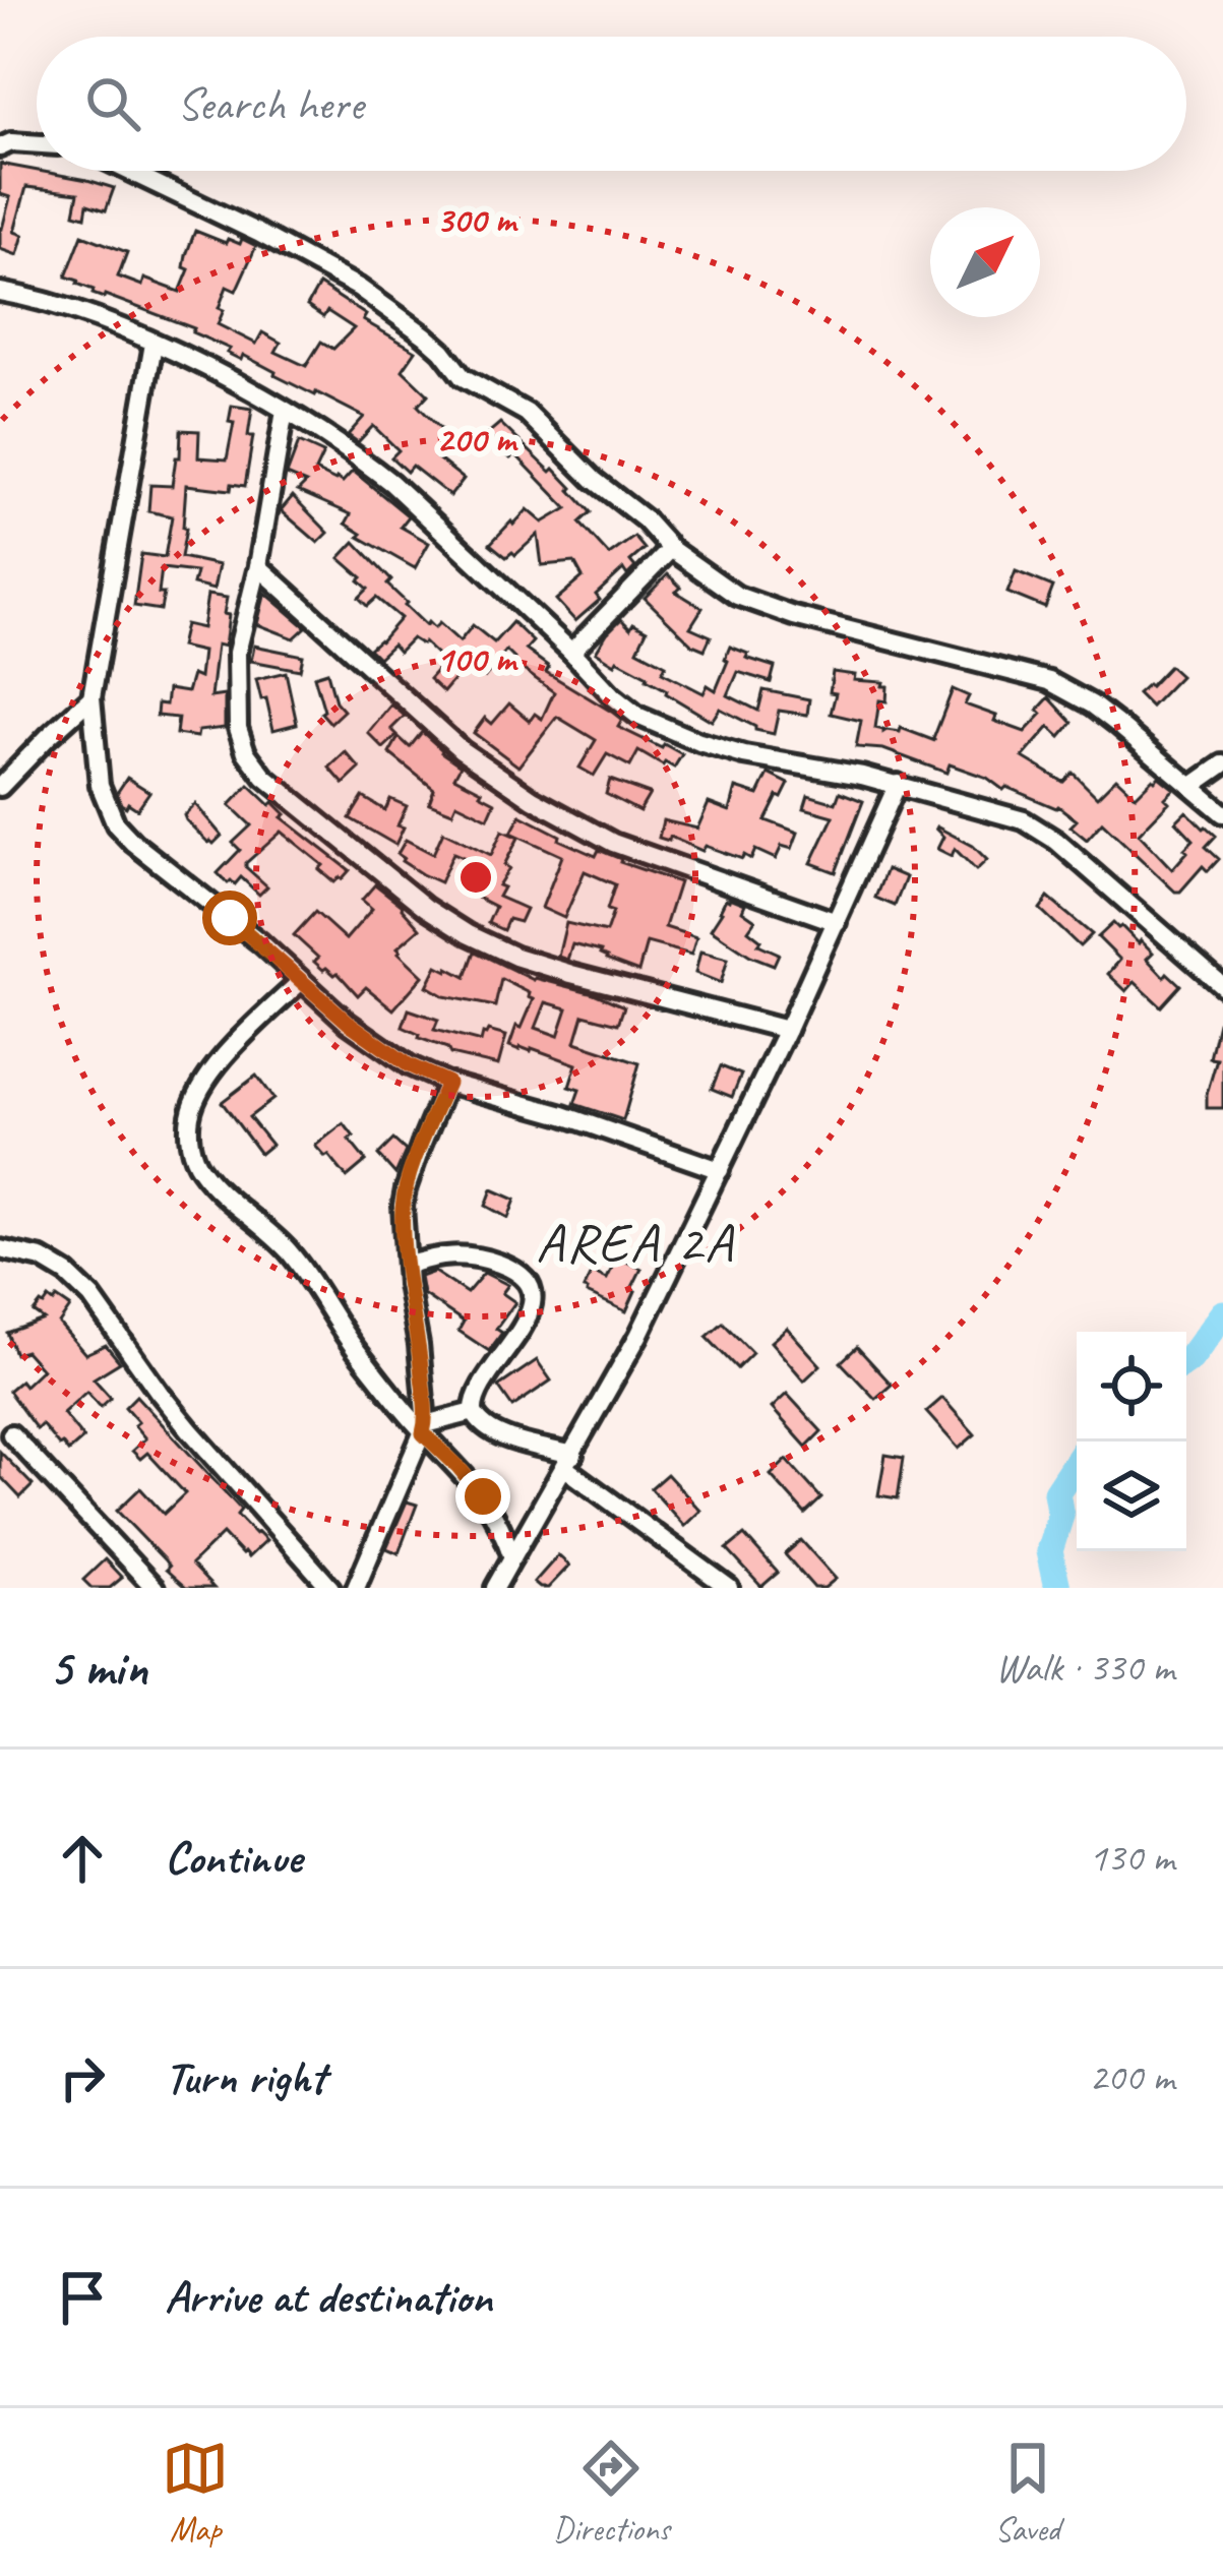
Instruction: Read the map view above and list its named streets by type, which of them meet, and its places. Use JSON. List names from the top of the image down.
{
  "districts": ["AREA 2A"],
  "north": "top right",
  "page": {
    "search": "Search here",
    "heading": ["5 min", "Walk · 330 m"],
    "list": [
      ["Continue", "130 m"],
      ["Turn right", "200 m"],
      "Arrive at destination"
    ],
    "nav": ["Map", "Directions", "Saved"]
  },
  "rings": ["300 m", "200 m", "100 m"]
}
